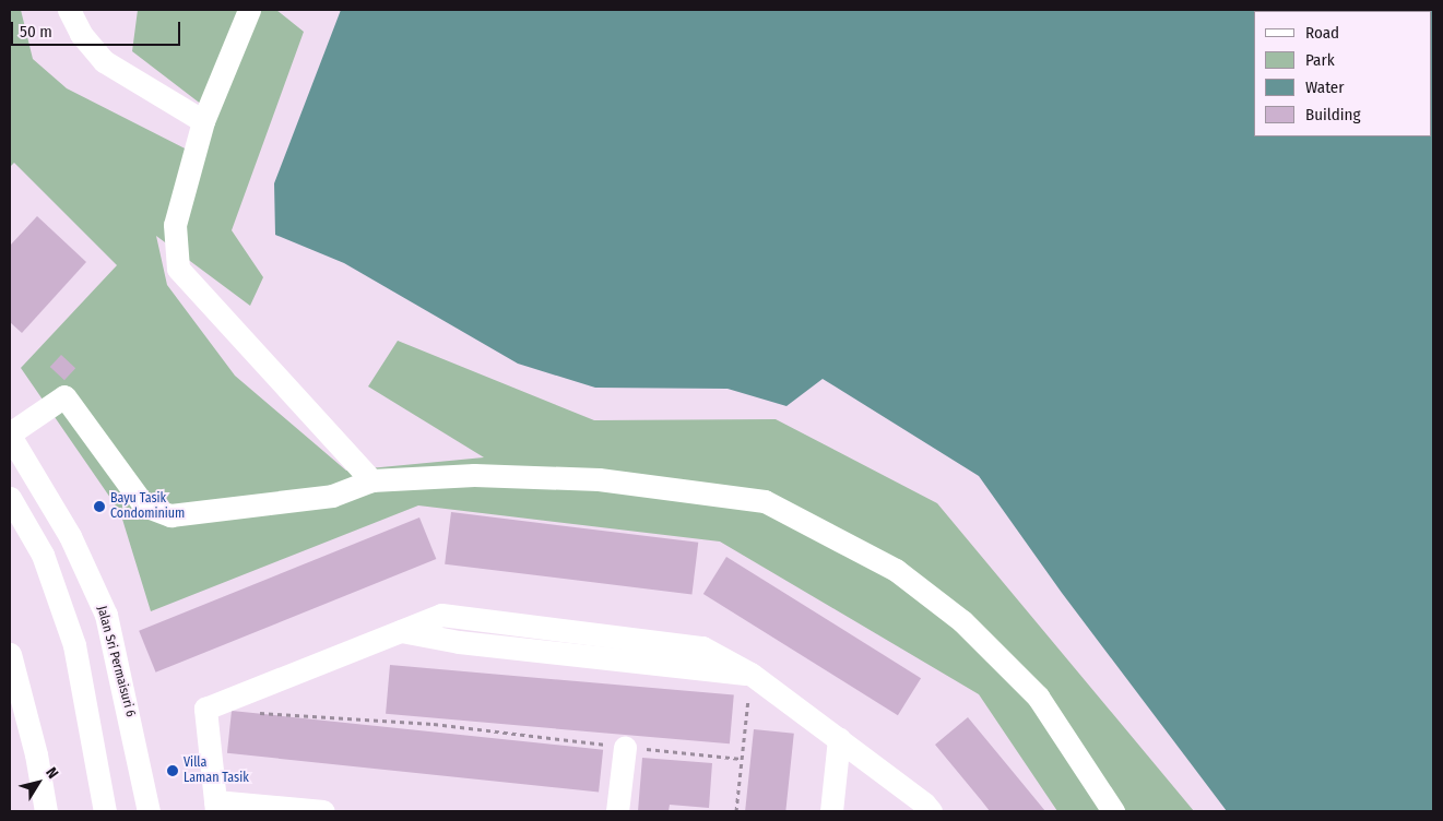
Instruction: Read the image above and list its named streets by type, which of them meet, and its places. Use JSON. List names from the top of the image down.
{
  "streets": {
    "street": ["Jalan Sri Permaisuri 6"]
  },
  "places": ["Bayu Tasik Condominium", "Villa Laman Tasik"],
  "legend": [
    "Road",
    "Park",
    "Water",
    "Building"
  ],
  "scale_bar": "50 m",
  "north": "top right"
}
